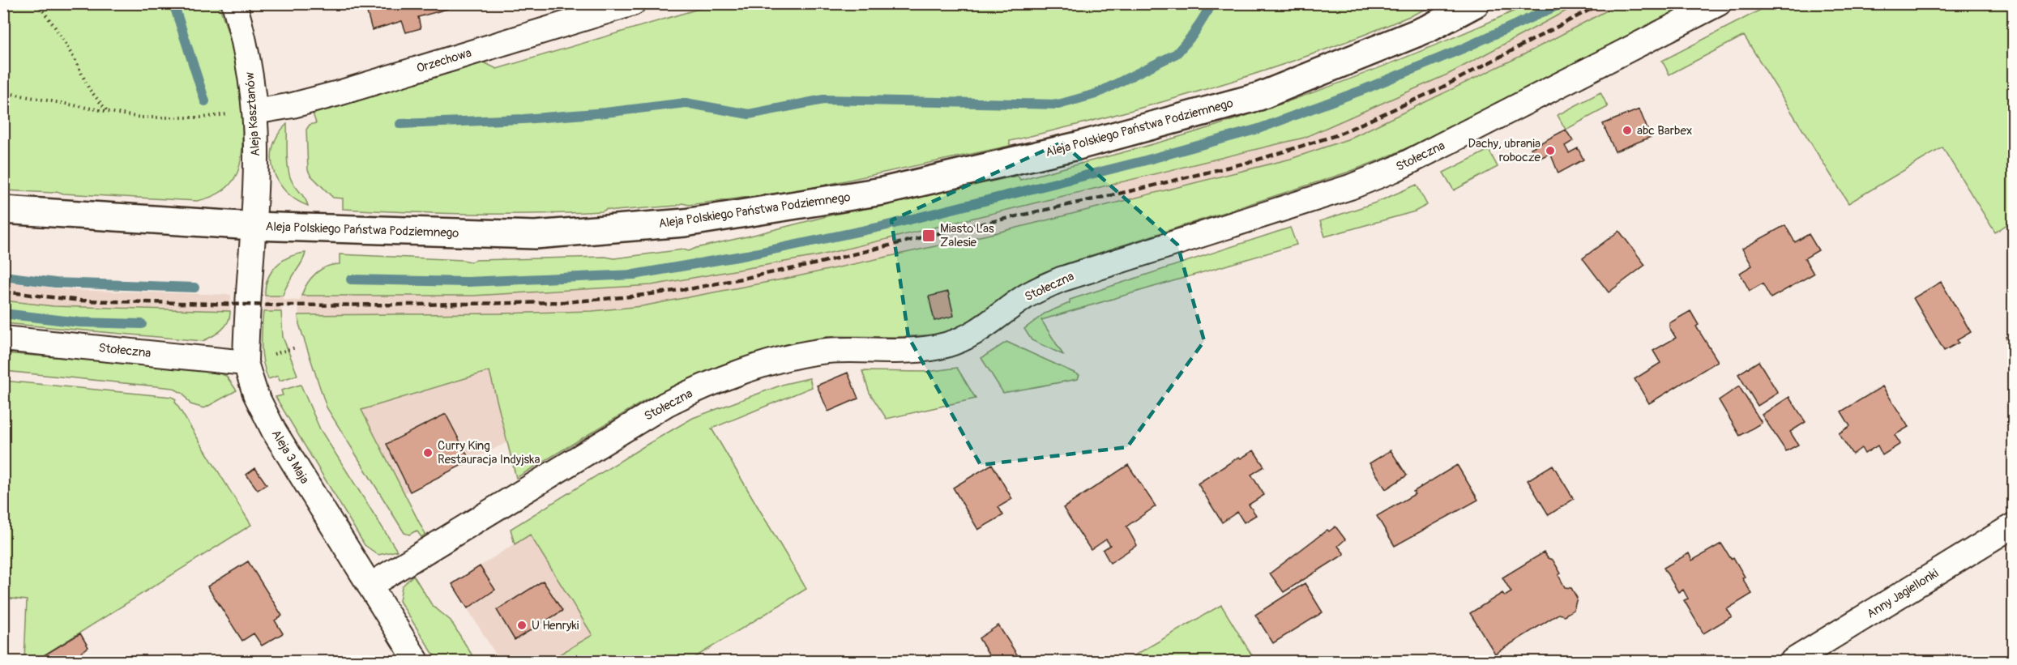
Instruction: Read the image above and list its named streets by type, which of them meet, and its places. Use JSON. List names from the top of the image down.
{
  "streets": {
    "street": [
      "Orzechowa",
      "Aleja Kasztanów",
      "Aleja Polskiego Państwa Podziemnego",
      "Stołeczna",
      "Aleja 3 Maja",
      "Anny Jagiellonki"
    ]
  },
  "crossings": [
    ["Orzechowa", "Aleja Kasztanów"],
    ["Aleja Kasztanów", "Aleja Polskiego Państwa Podziemnego"],
    ["Aleja Kasztanów", "Aleja 3 Maja"],
    ["Aleja Polskiego Państwa Podziemnego", "Aleja 3 Maja"],
    ["Stołeczna", "Aleja 3 Maja"]
  ],
  "places": {
    "other": [
      "abc Barbex",
      "Dachy, ubrania robocze",
      "Curry King Restauracja Indyjska",
      "U Henryki"
    ],
    "transit": ["Miasto Las Zalesie"]
  }
}
